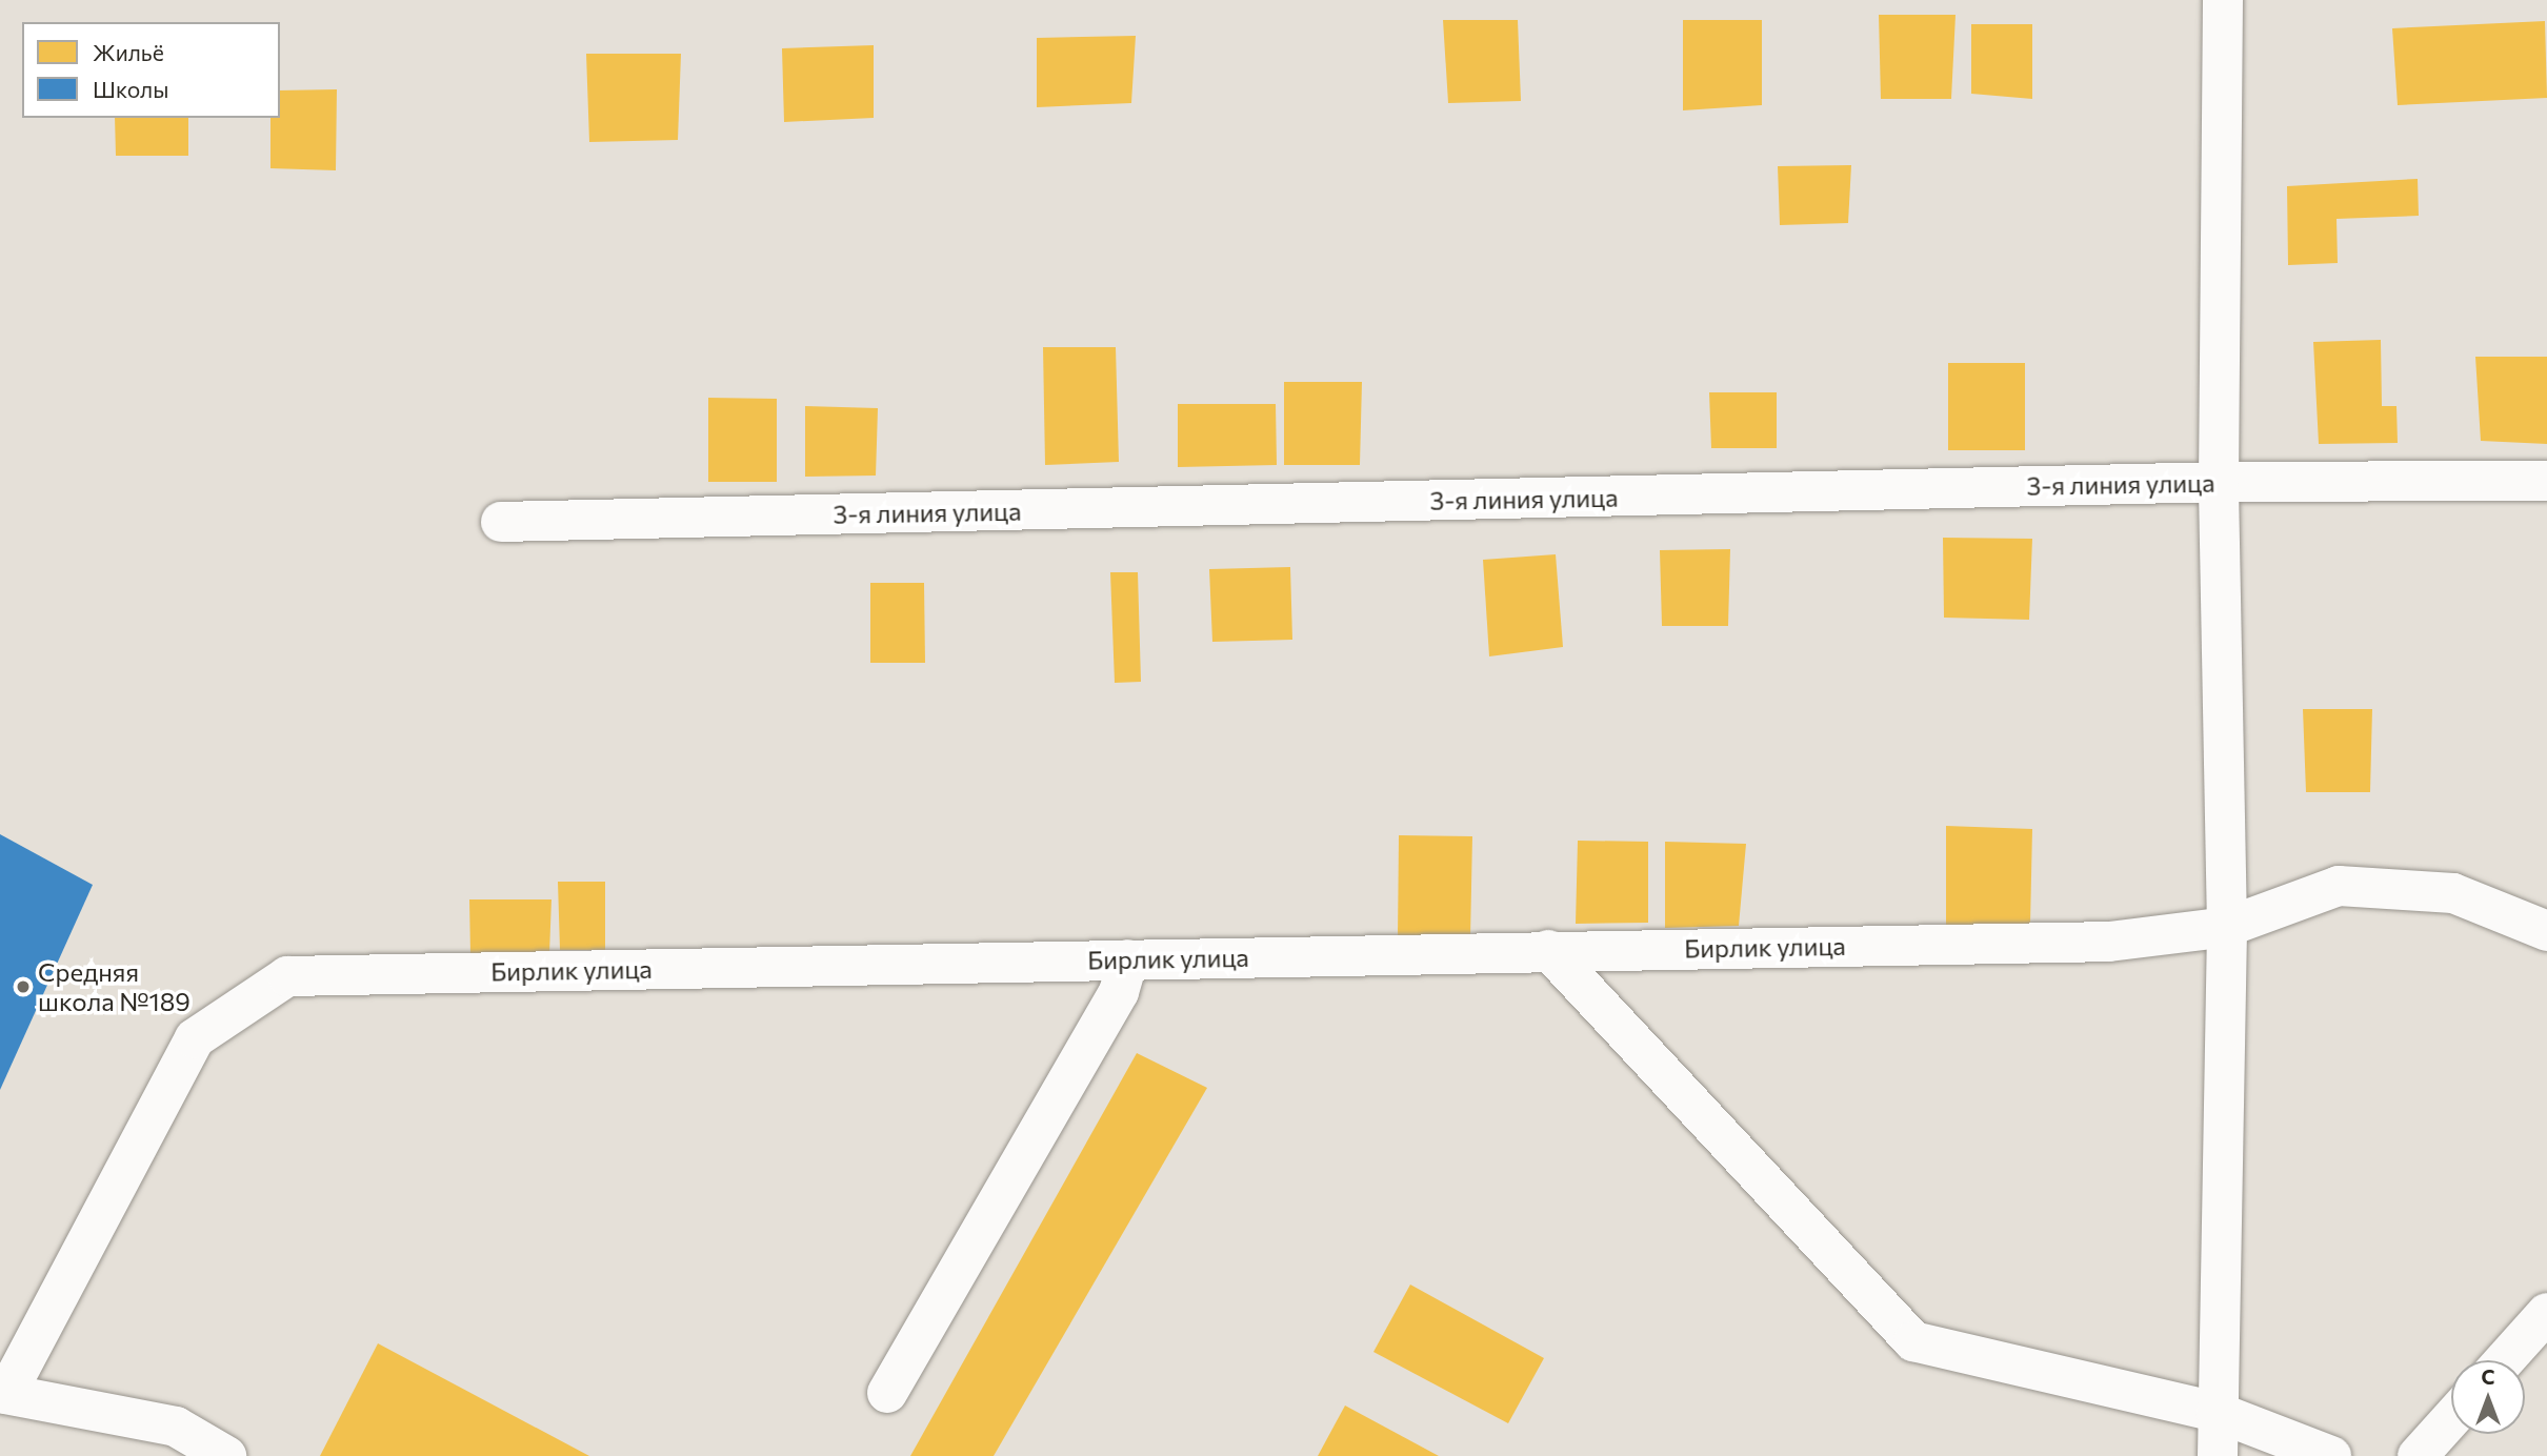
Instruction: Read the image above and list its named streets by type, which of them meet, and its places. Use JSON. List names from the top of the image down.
{
  "streets": {
    "street": ["3-я линия улица", "Бирлик улица"]
  },
  "places": ["Средняя школа №189"],
  "legend": ["Жильё", "Школы"],
  "north": "top"
}
